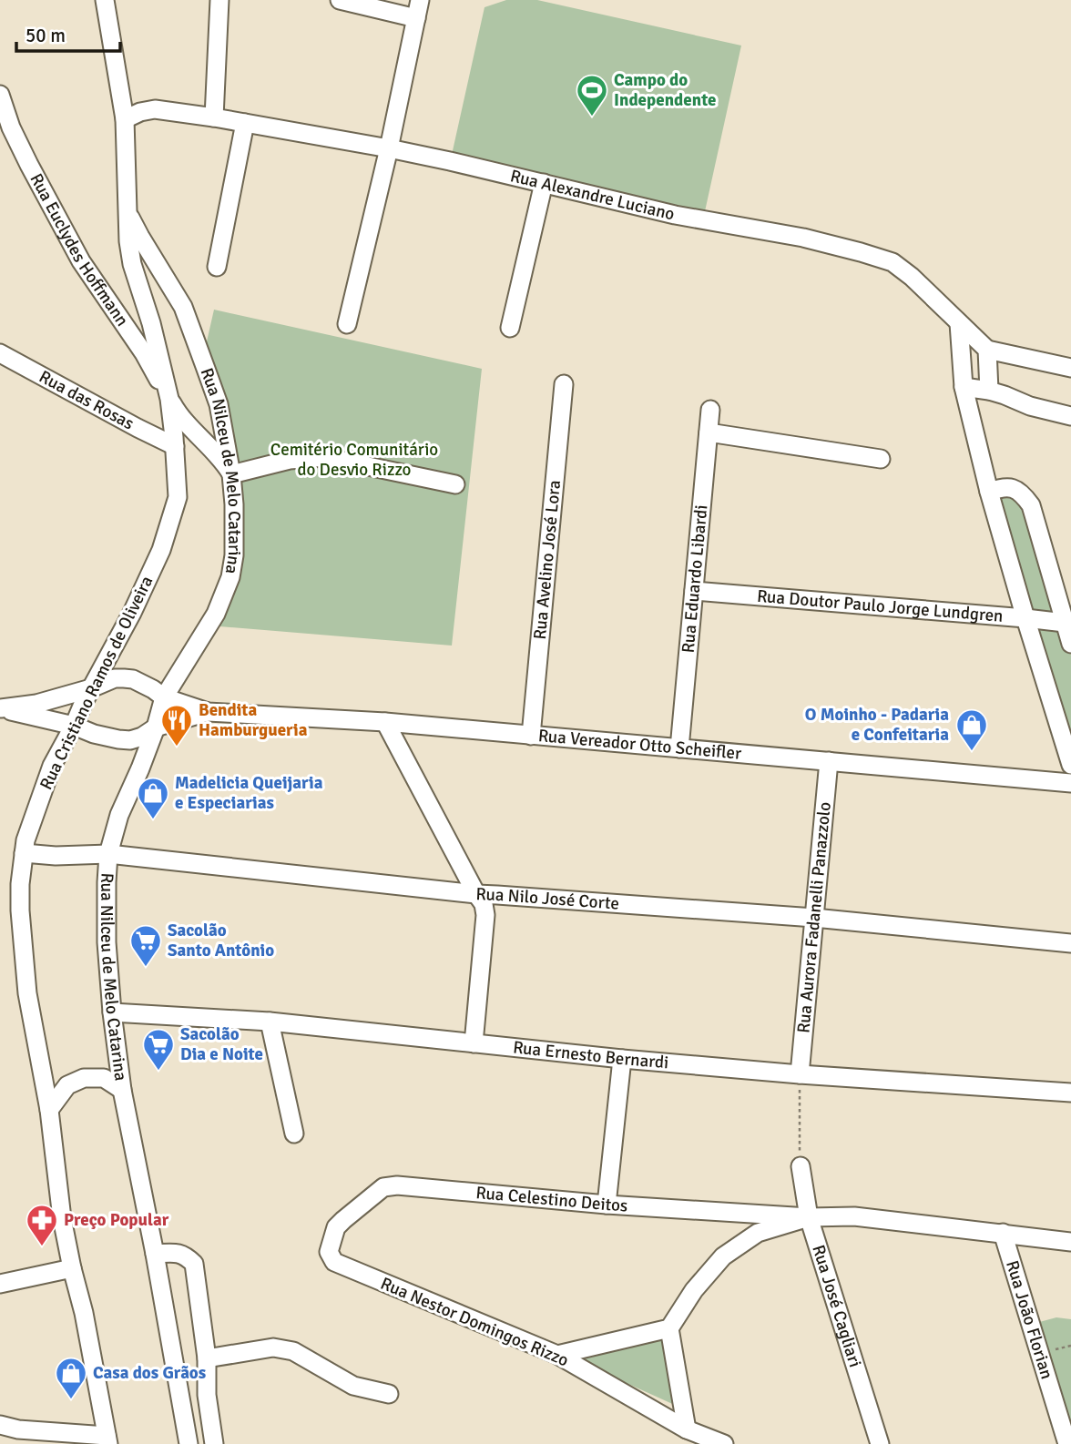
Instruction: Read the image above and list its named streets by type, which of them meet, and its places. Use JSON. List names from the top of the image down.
{
  "streets": {
    "street": [
      "Rua Alexandre Luciano",
      "Rua Euclydes Hoffmann",
      "Rua das Rosas",
      "Rua Nilceu de Melo Catarina",
      "Rua Avelino José Lora",
      "Rua Eduardo Libardi",
      "Rua Doutor Paulo Jorge Lundgren",
      "Rua Cristiano Ramos de Oliveira",
      "Rua Vereador Otto Scheifler",
      "Rua Nilo José Corte",
      "Rua Aurora Fadanelli Panazzolo",
      "Rua Ernesto Bernardi",
      "Rua Celestino Deitos",
      "Rua José Cagliari",
      "Rua João Florian",
      "Rua Nestor Domingos Rizzo"
    ]
  },
  "crossings": [
    ["Rua Alexandre Luciano", "Rua Cristiano Ramos de Oliveira"],
    ["Rua Euclydes Hoffmann", "Rua das Rosas"],
    ["Rua Euclydes Hoffmann", "Rua Nilceu de Melo Catarina"],
    ["Rua Euclydes Hoffmann", "Rua Cristiano Ramos de Oliveira"],
    ["Rua das Rosas", "Rua Nilceu de Melo Catarina"],
    ["Rua das Rosas", "Rua Cristiano Ramos de Oliveira"],
    ["Rua Nilceu de Melo Catarina", "Rua Cristiano Ramos de Oliveira"],
    ["Rua Nilceu de Melo Catarina", "Rua Vereador Otto Scheifler"],
    ["Rua Nilceu de Melo Catarina", "Rua Nilo José Corte"],
    ["Rua Nilceu de Melo Catarina", "Rua Ernesto Bernardi"],
    ["Rua Avelino José Lora", "Rua Vereador Otto Scheifler"],
    ["Rua Eduardo Libardi", "Rua Doutor Paulo Jorge Lundgren"],
    ["Rua Eduardo Libardi", "Rua Vereador Otto Scheifler"],
    ["Rua Cristiano Ramos de Oliveira", "Rua Vereador Otto Scheifler"],
    ["Rua Cristiano Ramos de Oliveira", "Rua Nilo José Corte"],
    ["Rua Vereador Otto Scheifler", "Rua Aurora Fadanelli Panazzolo"],
    ["Rua Nilo José Corte", "Rua Aurora Fadanelli Panazzolo"],
    ["Rua Aurora Fadanelli Panazzolo", "Rua Ernesto Bernardi"],
    ["Rua Celestino Deitos", "Rua José Cagliari"],
    ["Rua Celestino Deitos", "Rua João Florian"],
    ["Rua Celestino Deitos", "Rua Nestor Domingos Rizzo"]
  ],
  "parks": ["Cemitério Comunitário do Desvio Rizzo"],
  "places": {
    "sports": ["Campo do Independente"],
    "restaurant": ["Bendita Hamburgueria"],
    "shop": ["O Moinho - Padaria e Confeitaria", "Madelicia Queijaria e Especiarias", "Casa dos Grãos"],
    "supermarket": ["Sacolão Santo Antônio", "Sacolão Dia e Noite"],
    "pharmacy": ["Preço Popular"]
  },
  "scale_bar": "50 m"
}
